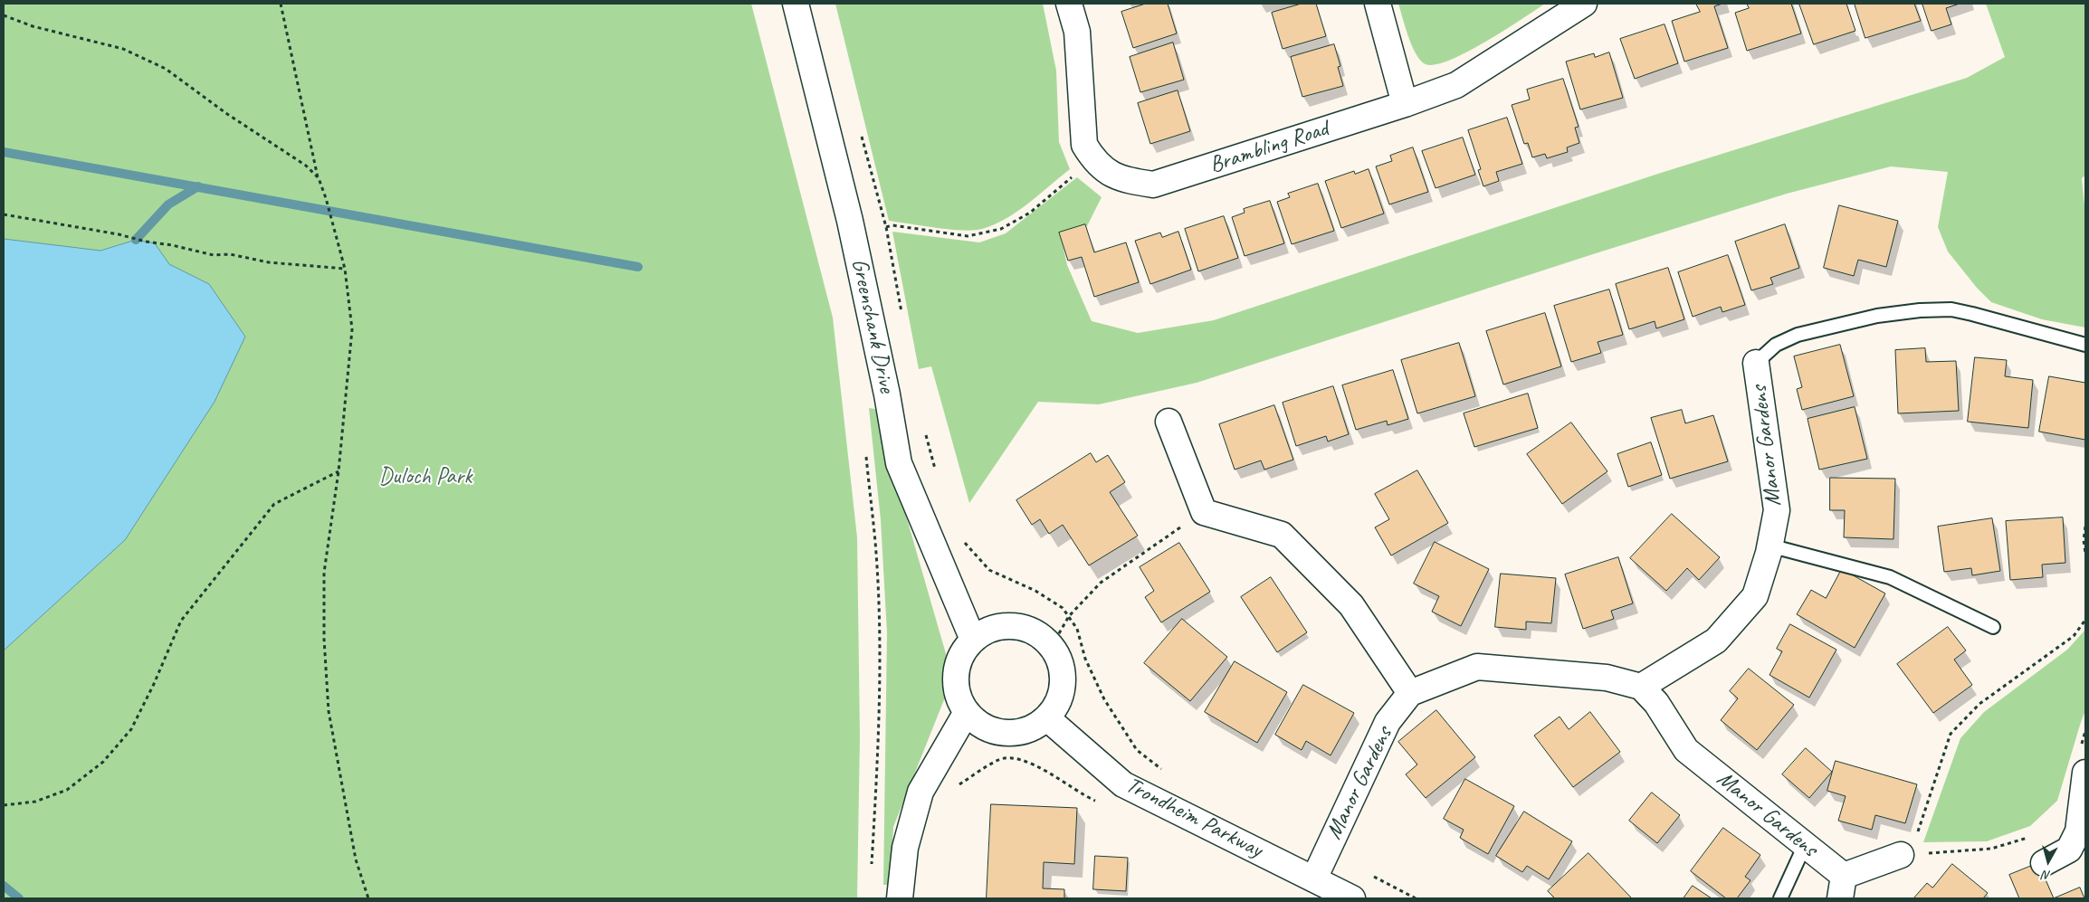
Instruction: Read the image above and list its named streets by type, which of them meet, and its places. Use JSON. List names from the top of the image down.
{
  "streets": {
    "street": [
      "Brambling Road",
      "Greenshank Drive",
      "Manor Gardens",
      "Trondheim Parkway"
    ]
  },
  "crossings": [
    ["Greenshank Drive", "Trondheim Parkway"],
    ["Manor Gardens", "Trondheim Parkway"]
  ],
  "parks": ["Duloch Park"],
  "north": "bottom"
}
